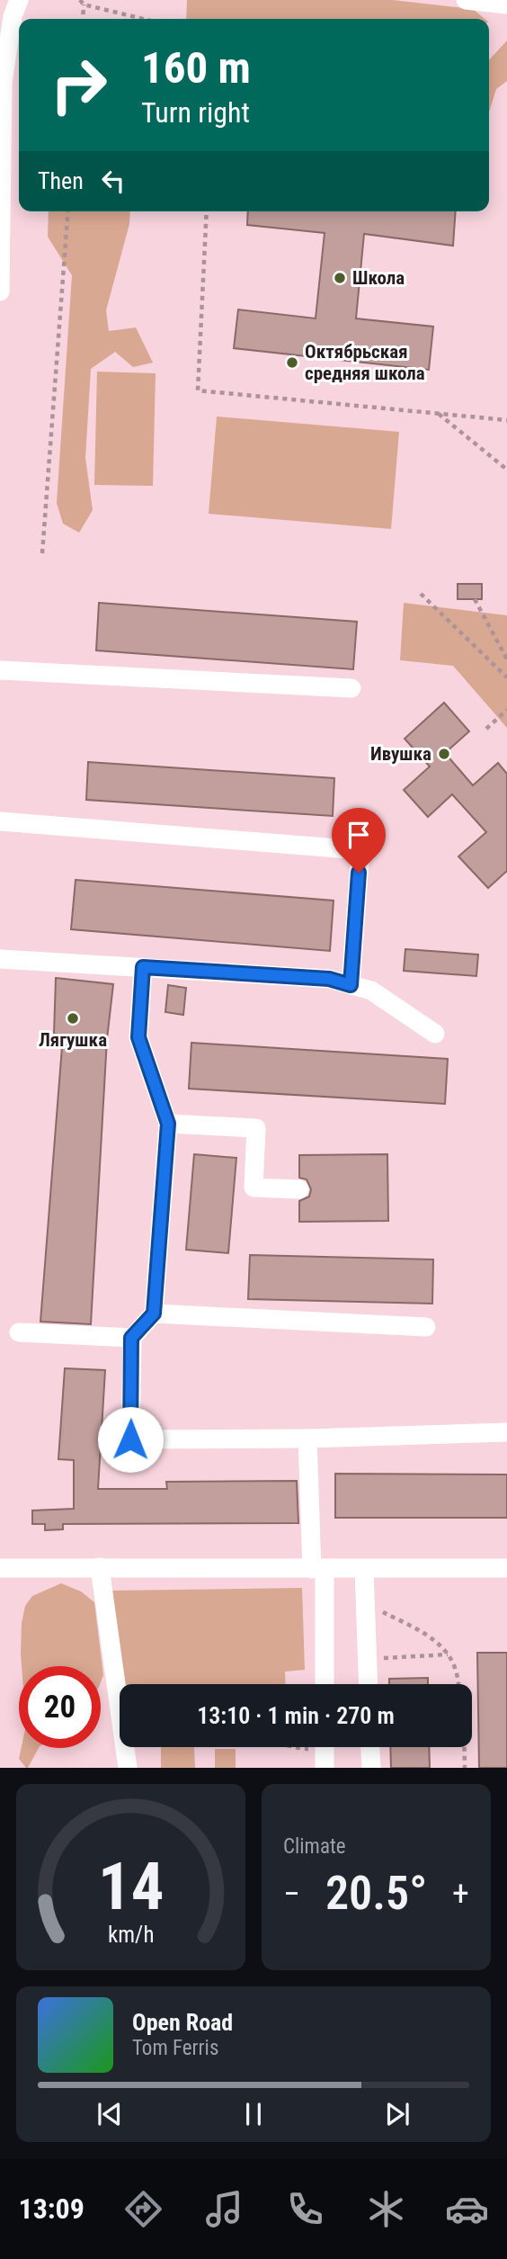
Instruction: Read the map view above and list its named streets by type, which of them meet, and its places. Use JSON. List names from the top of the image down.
{
  "places": [
    "Школа",
    "Октябрьская средняя школа",
    "Ивушка",
    "Лягушка"
  ],
  "page": {
    "turn": ["160 m", "Turn right"],
    "then": "Then",
    "limit": "20",
    "trip": "13:10 · 1 min · 270 m",
    "tile": "Climate",
    "heat": ["−", "20.5°", "+"],
    "song": ["Open Road", "Tom Ferris"],
    "tabs": "13:09",
    "gauge": ["14", "km/h"]
  }
}
